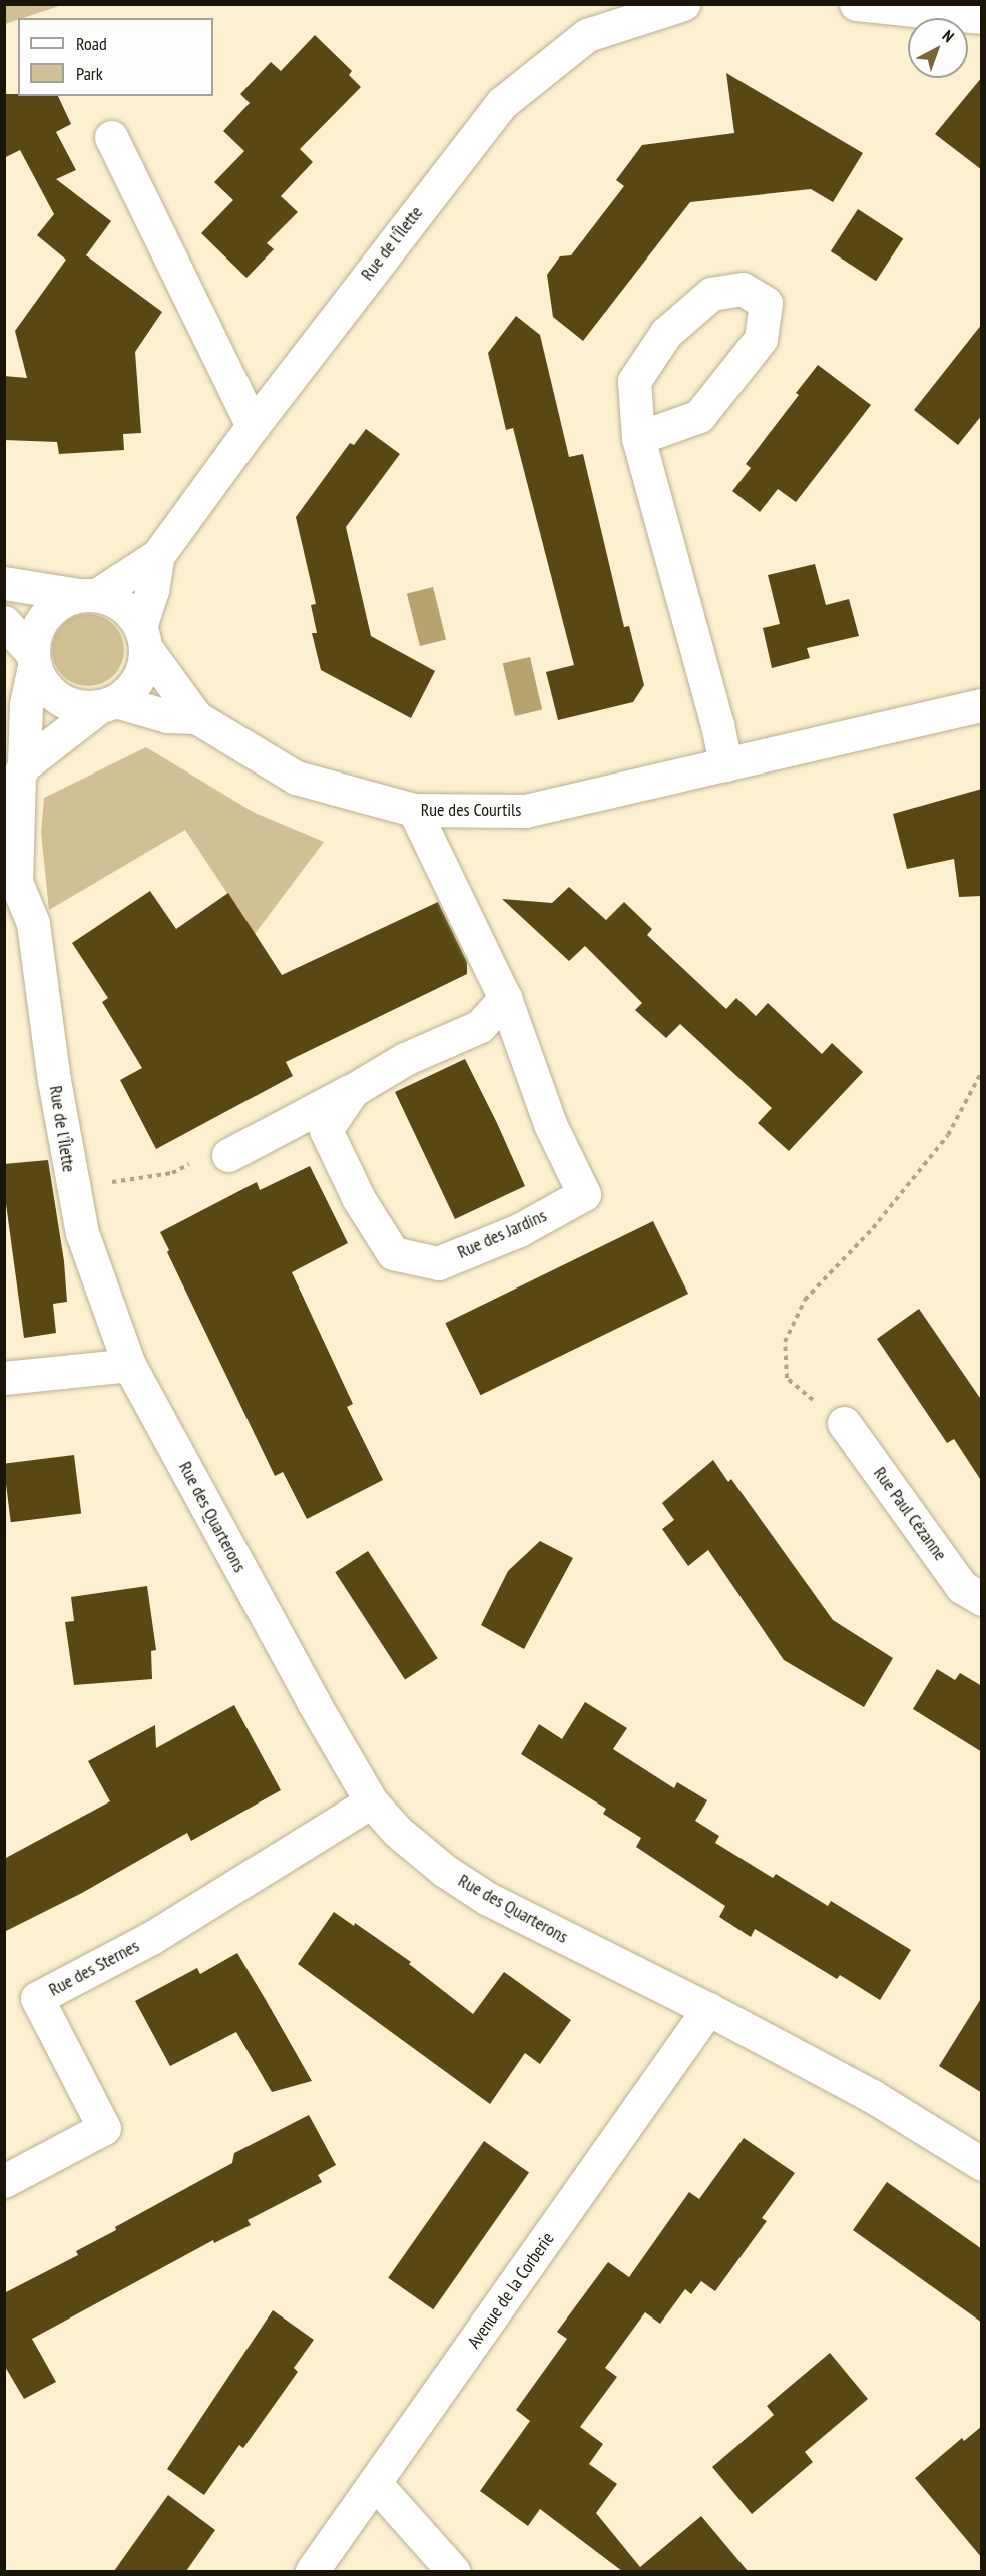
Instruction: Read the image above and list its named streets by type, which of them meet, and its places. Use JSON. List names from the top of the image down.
{
  "streets": {
    "street": [
      "Rue de l'Îlette",
      "Rue des Courtils",
      "Rue des Jardins",
      "Rue Paul Cézanne",
      "Rue des Quarterons",
      "Rue des Sternes",
      "Avenue de la Corberie"
    ]
  },
  "crossings": [
    ["Rue de l'Îlette", "Rue des Courtils"],
    ["Rue de l'Îlette", "Rue des Quarterons"],
    ["Rue des Courtils", "Rue des Jardins"],
    ["Rue des Quarterons", "Rue des Sternes"],
    ["Rue des Quarterons", "Avenue de la Corberie"]
  ],
  "legend": ["Road", "Park"],
  "north": "top right"
}
